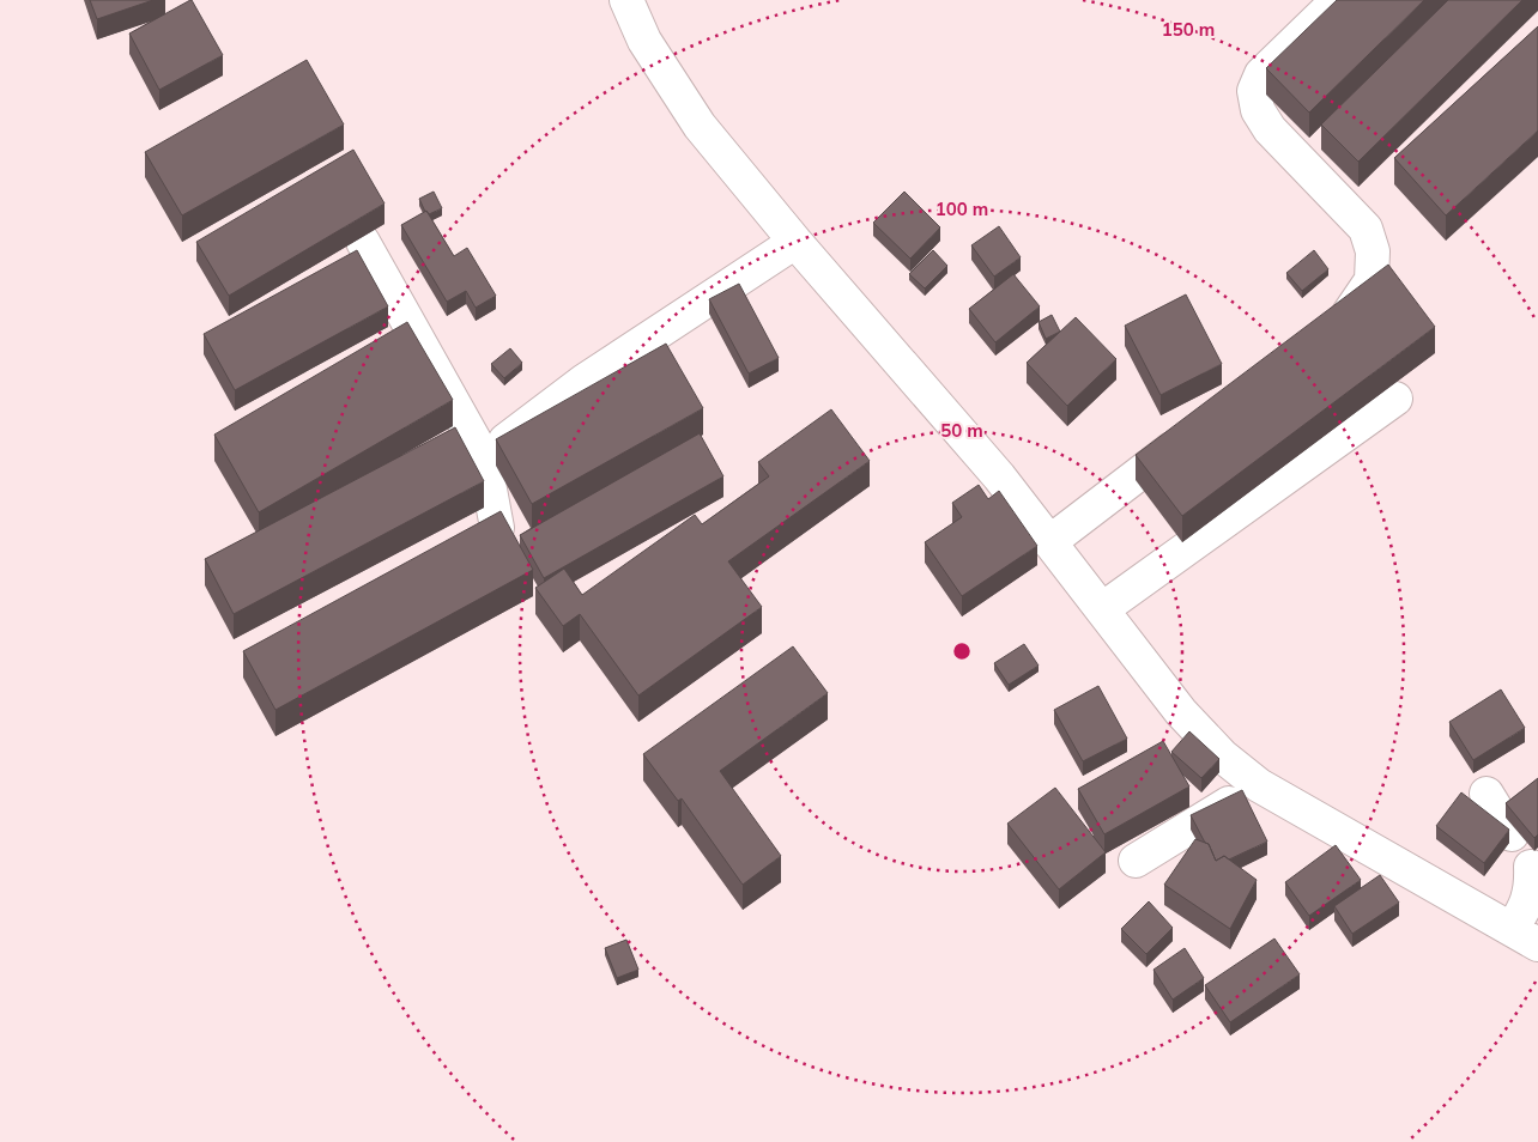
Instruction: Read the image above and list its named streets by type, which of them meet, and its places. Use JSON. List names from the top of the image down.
{
  "rings": ["150 m", "100 m", "50 m"]
}
